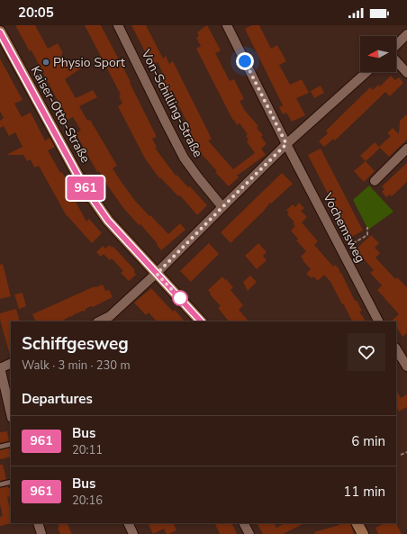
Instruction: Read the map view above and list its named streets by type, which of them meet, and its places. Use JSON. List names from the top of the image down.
{
  "streets": {
    "street": ["Von-Schilling-Straße", "Kaiser-Otto-Straße", "Vochemsweg"]
  },
  "places": ["Physio Sport"],
  "lines": ["bus line 961"],
  "north": "left",
  "page": {
    "status": "20:05",
    "on_map": "961",
    "heading": [
      ["Schiffgesweg", "Walk · 3 min · 230 m"],
      "Departures"
    ],
    "list": [
      {
        "mark": "961",
        "name": "Bus",
        "note": "20:11",
        "value": "6 min"
      },
      {
        "mark": "961",
        "name": "Bus",
        "note": "20:16",
        "value": "11 min"
      }
    ]
  }
}
